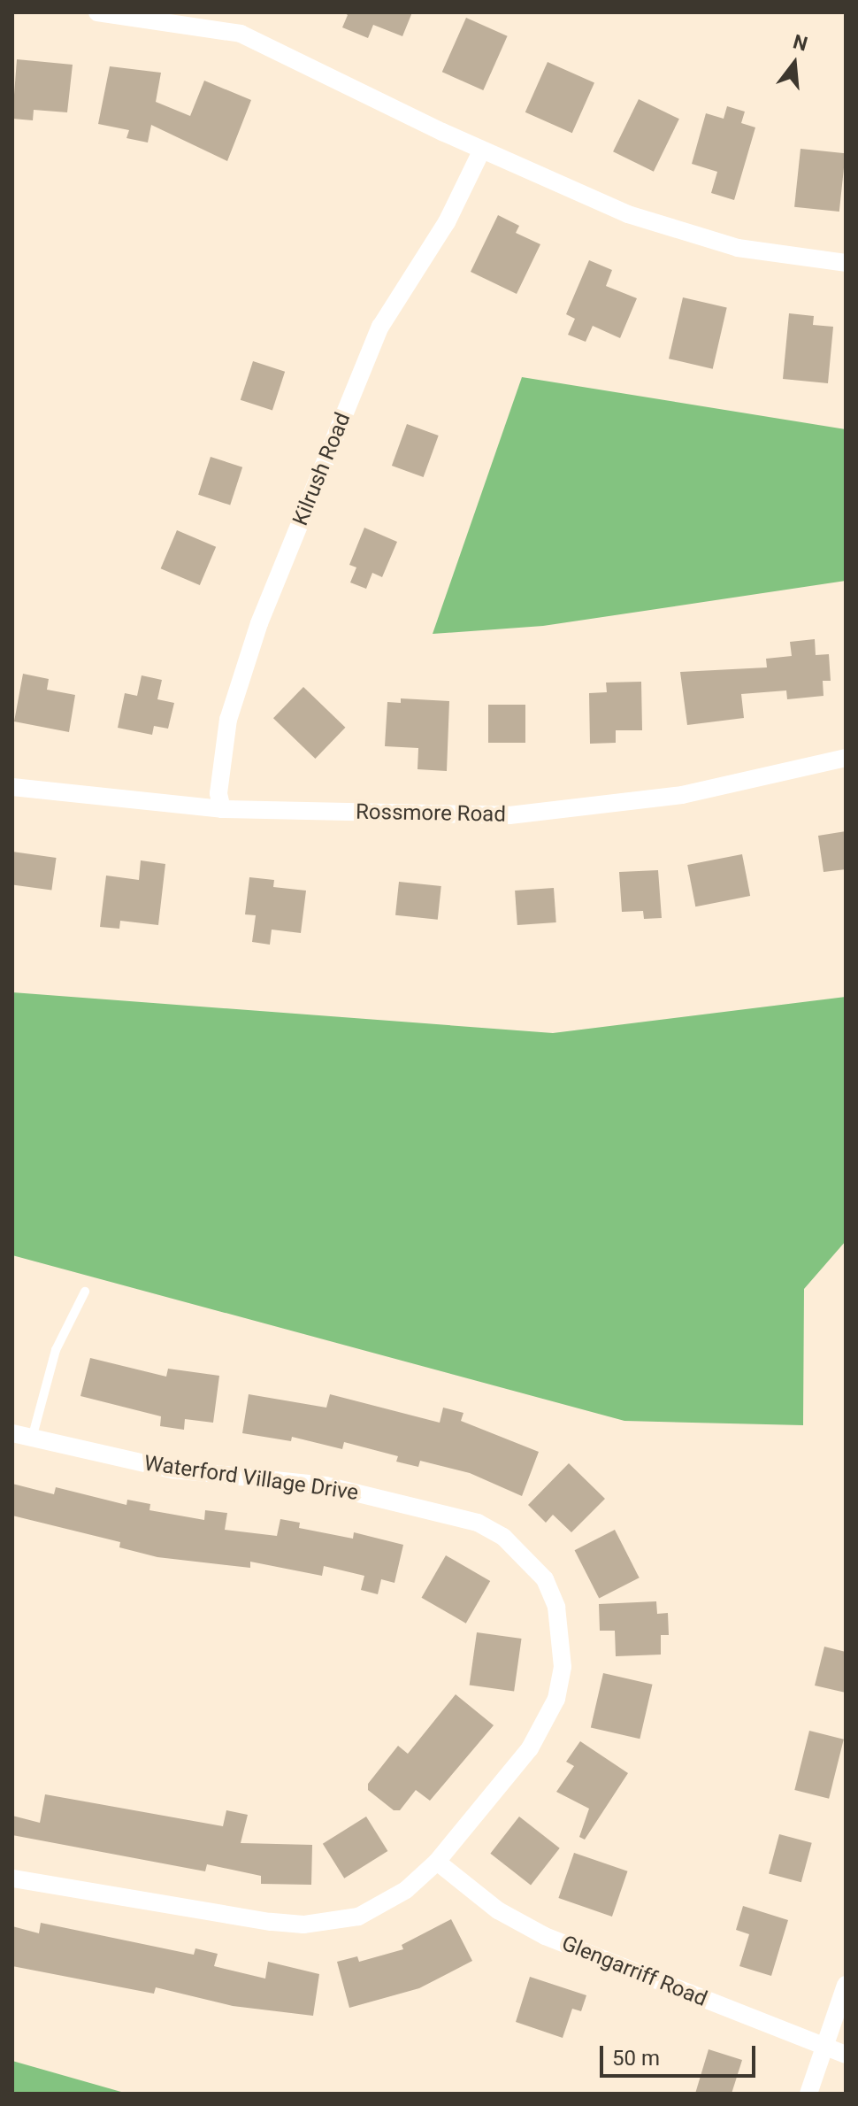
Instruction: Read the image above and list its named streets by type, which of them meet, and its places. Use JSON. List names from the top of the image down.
{
  "streets": {
    "street": [
      "Kilrush Road",
      "Rossmore Road",
      "Waterford Village Drive",
      "Glengarriff Road"
    ]
  },
  "crossings": [
    ["Kilrush Road", "Rossmore Road"],
    ["Waterford Village Drive", "Glengarriff Road"]
  ],
  "scale_bar": "50 m",
  "north": "top"
}
